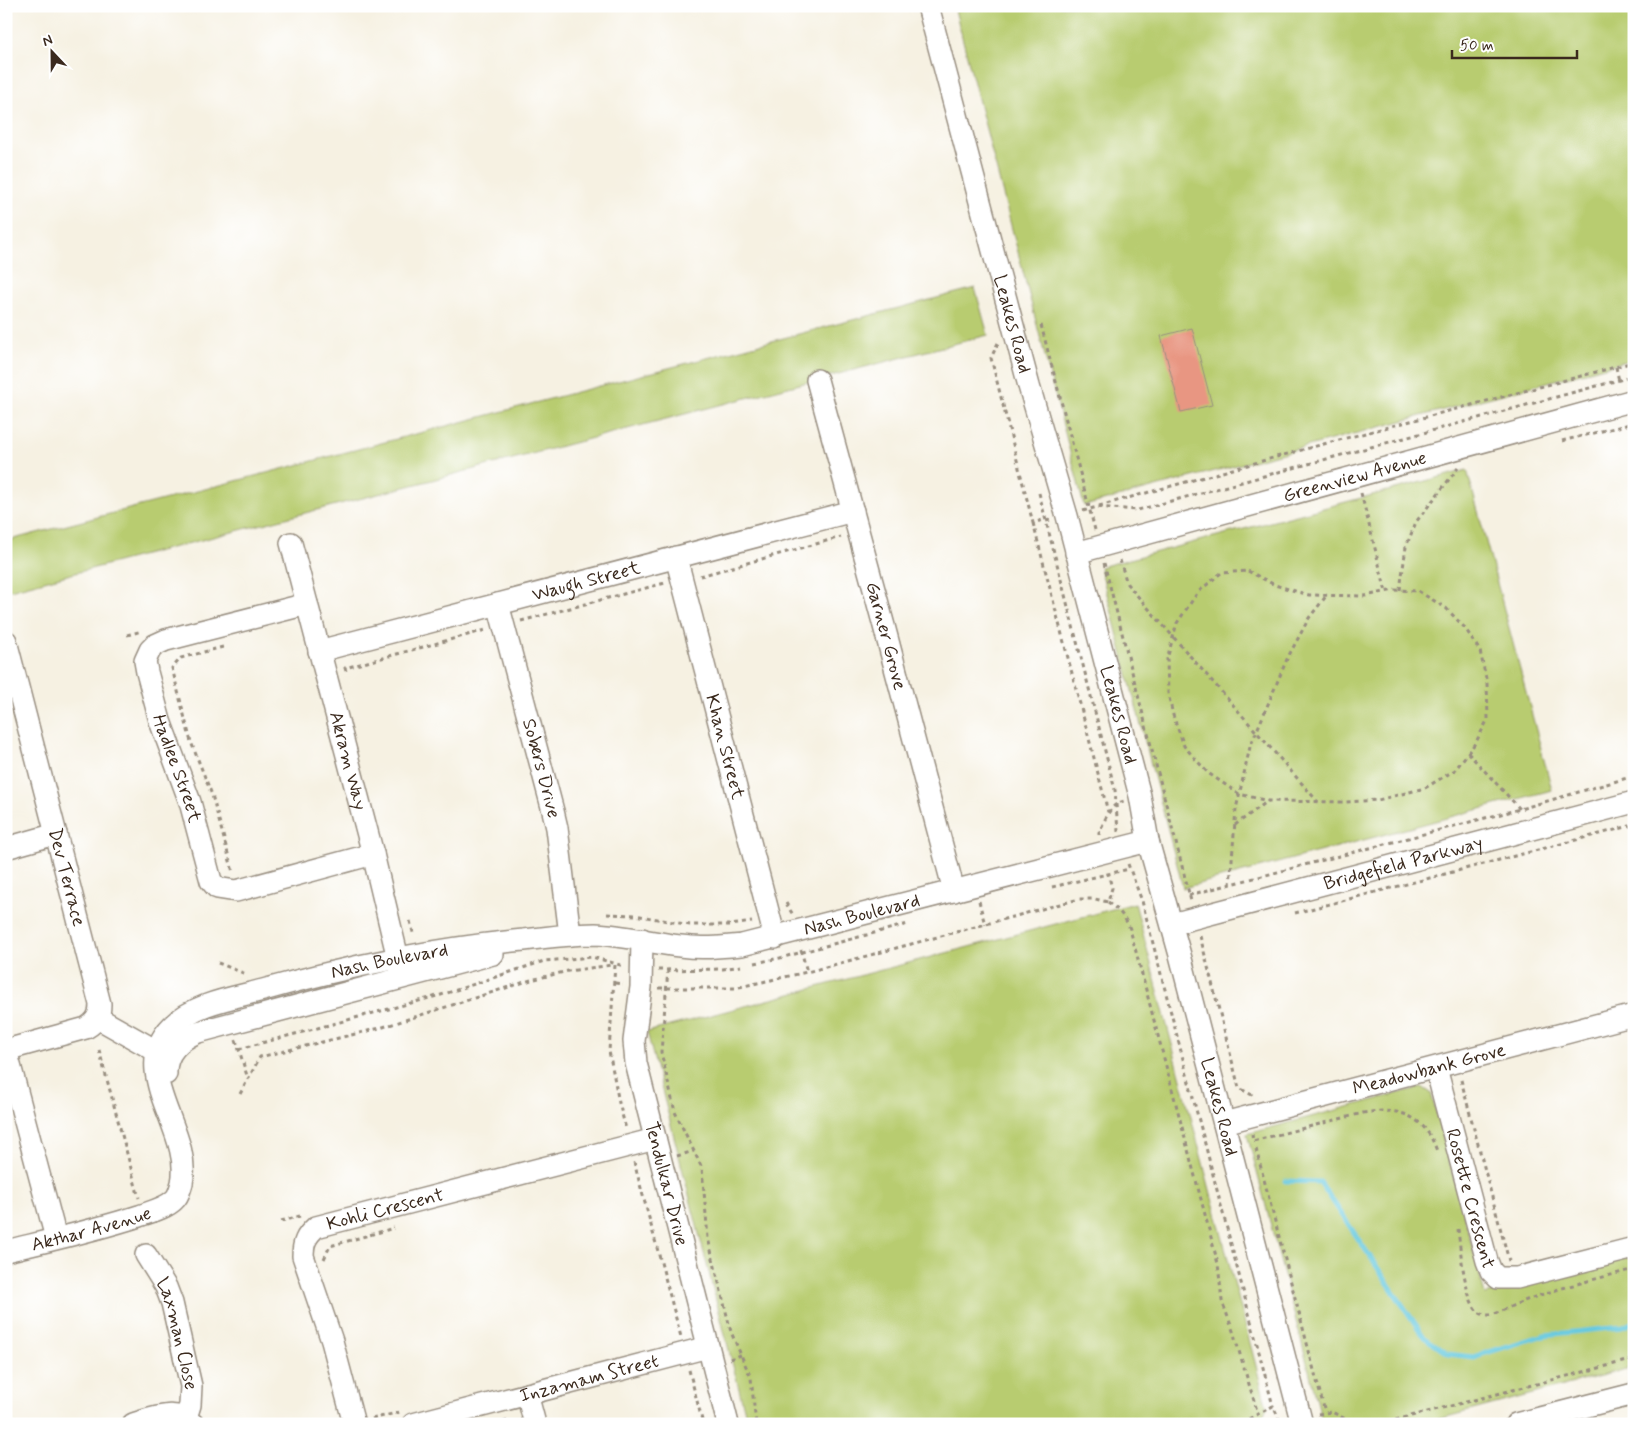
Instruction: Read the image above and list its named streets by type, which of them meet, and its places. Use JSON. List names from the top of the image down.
{
  "streets": {
    "street": [
      "Leakes Road",
      "Greenview Avenue",
      "Waugh Street",
      "Garner Grove",
      "Khan Street",
      "Akram Way",
      "Hadlee Street",
      "Sobers Drive",
      "Bridgefield Parkway",
      "Dev Terrace",
      "Nash Boulevard",
      "Meadowbank Grove",
      "Tendulkar Drive",
      "Rosette Crescent",
      "Kohli Crescent",
      "Akthar Avenue",
      "Laxman Close",
      "Inzamam Street"
    ]
  },
  "crossings": [
    ["Leakes Road", "Greenview Avenue"],
    ["Leakes Road", "Bridgefield Parkway"],
    ["Leakes Road", "Nash Boulevard"],
    ["Leakes Road", "Meadowbank Grove"],
    ["Waugh Street", "Garner Grove"],
    ["Waugh Street", "Khan Street"],
    ["Waugh Street", "Akram Way"],
    ["Waugh Street", "Sobers Drive"],
    ["Garner Grove", "Nash Boulevard"],
    ["Khan Street", "Nash Boulevard"],
    ["Akram Way", "Hadlee Street"],
    ["Akram Way", "Nash Boulevard"],
    ["Sobers Drive", "Nash Boulevard"],
    ["Nash Boulevard", "Tendulkar Drive"],
    ["Nash Boulevard", "Akthar Avenue"],
    ["Meadowbank Grove", "Rosette Crescent"],
    ["Tendulkar Drive", "Kohli Crescent"],
    ["Tendulkar Drive", "Inzamam Street"]
  ],
  "scale_bar": "50 m",
  "north": "top"
}
